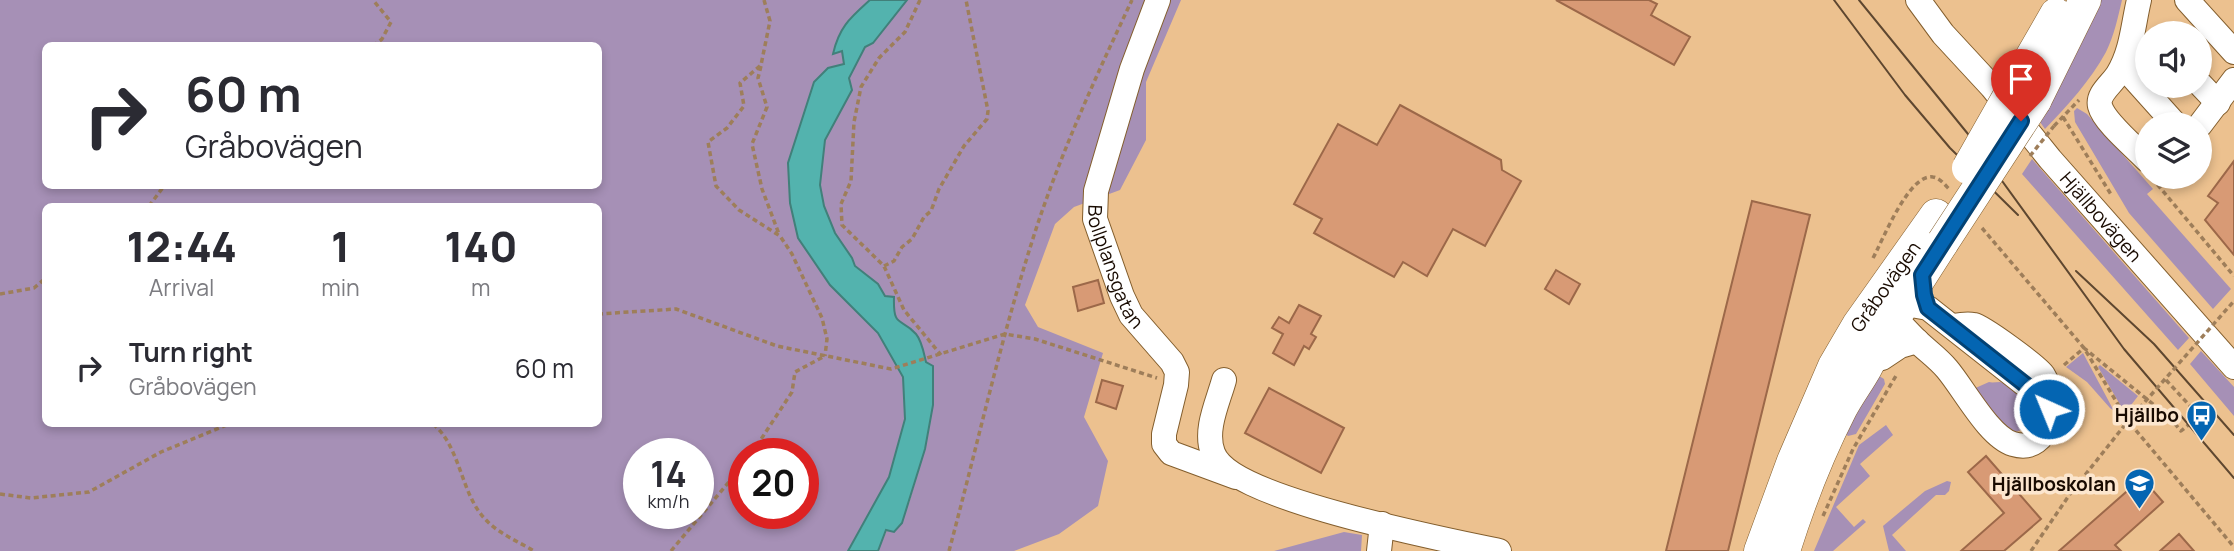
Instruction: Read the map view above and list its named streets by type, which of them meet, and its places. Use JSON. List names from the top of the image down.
{
  "streets": {
    "main road": ["Gråbovägen"],
    "street": ["Hjällbovägen", "Bollplansgatan"]
  },
  "places": {
    "bus stop": ["Hjällbo"],
    "school or university": ["Hjällboskolan"]
  },
  "page": {
    "turn": ["60 m", "Gråbovägen"],
    "eta": [
      "12:44",
      "Arrival",
      "1",
      "min",
      "140",
      "m"
    ],
    "list": [
      {
        "name": "Turn right",
        "note": "Gråbovägen",
        "value": "60 m"
      }
    ],
    "speed": "14 km/h",
    "limit": "20"
  }
}
